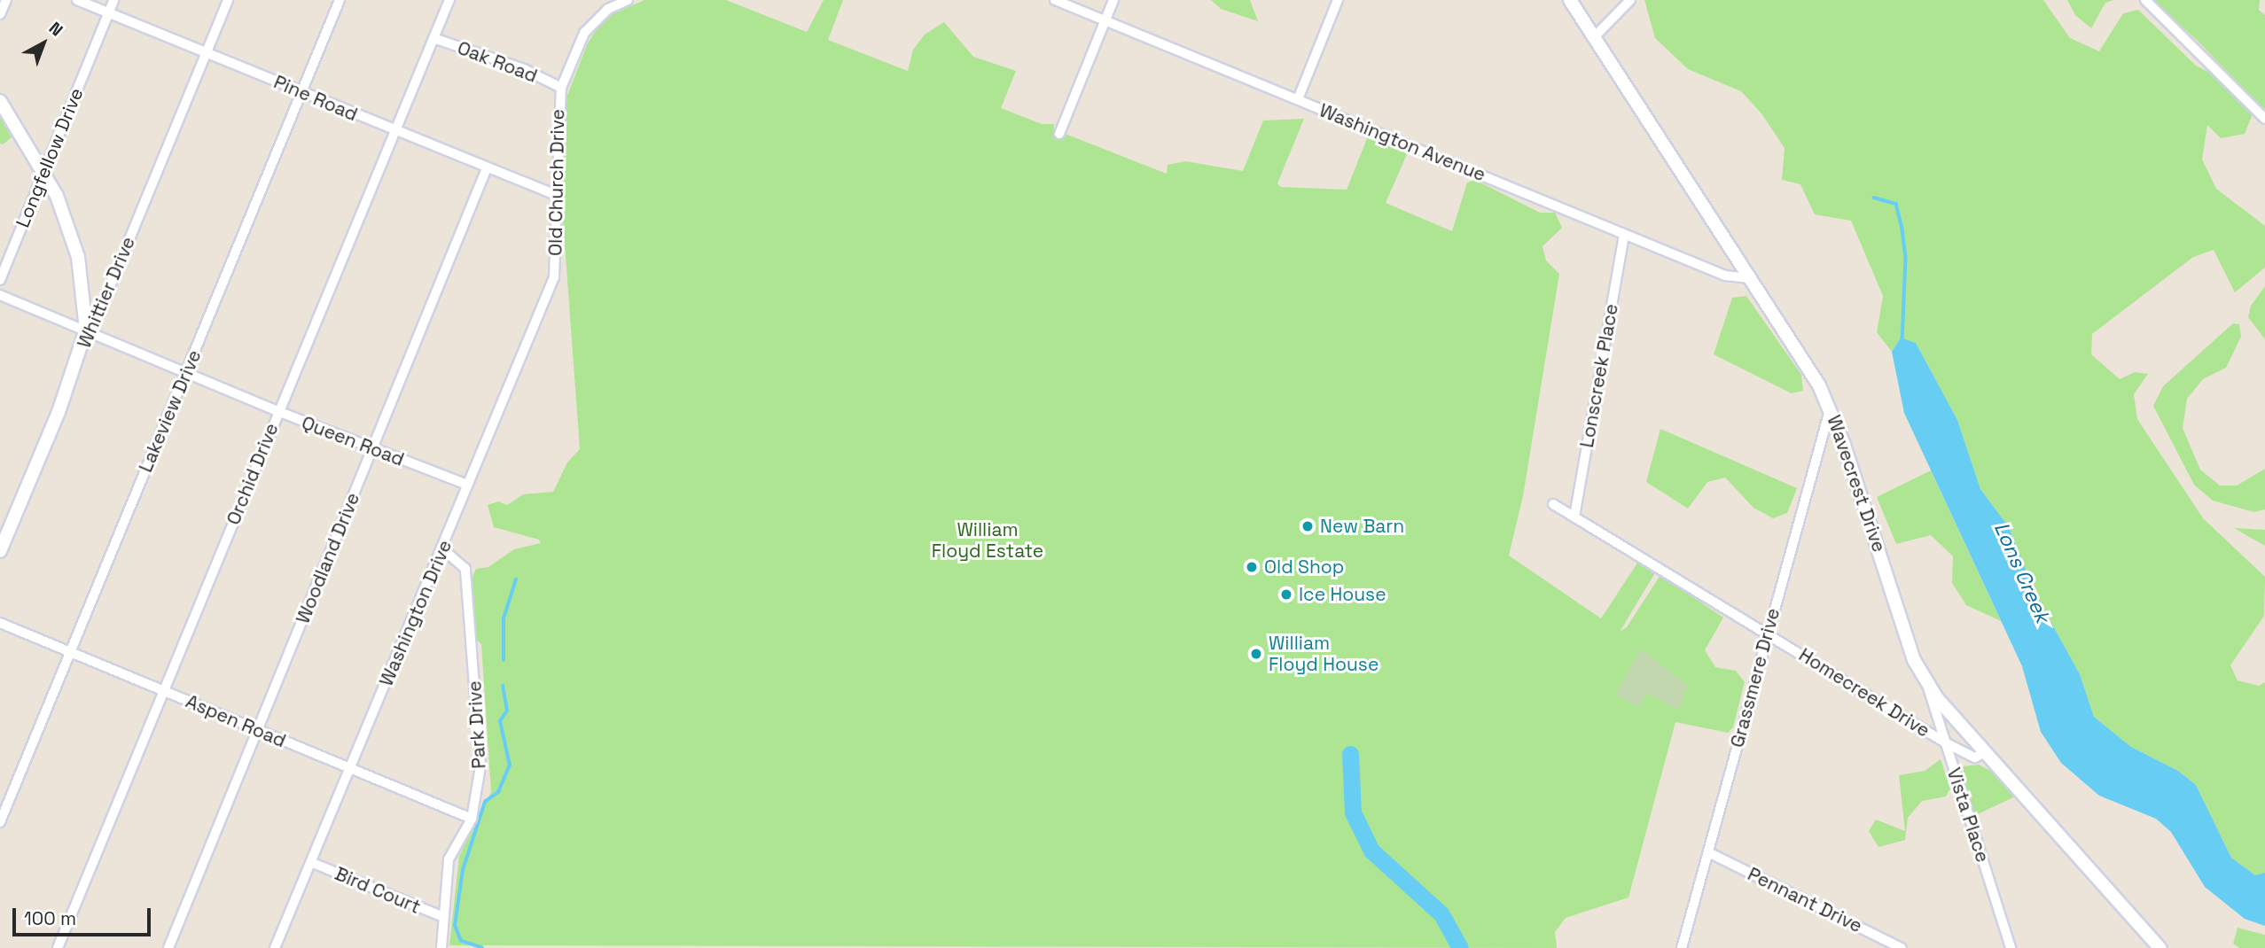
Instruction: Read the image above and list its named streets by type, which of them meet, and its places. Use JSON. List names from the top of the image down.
{
  "streets": {
    "street": [
      "Oak Road",
      "Pine Road",
      "Washington Avenue",
      "Longfellow Drive",
      "Old Church Drive",
      "Whittier Drive",
      "Lonscreek Place",
      "Lakeview Drive",
      "Queen Road",
      "Orchid Drive",
      "Wavecrest Drive",
      "Woodland Drive",
      "Washington Drive",
      "Grassmere Drive",
      "Homecreek Drive",
      "Aspen Road",
      "Park Drive",
      "Vista Place",
      "Bird Court",
      "Pennant Drive"
    ]
  },
  "crossings": [
    ["Oak Road", "Old Church Drive"],
    ["Oak Road", "Orchid Drive"],
    ["Pine Road", "Longfellow Drive"],
    ["Pine Road", "Old Church Drive"],
    ["Pine Road", "Whittier Drive"],
    ["Pine Road", "Lakeview Drive"],
    ["Pine Road", "Orchid Drive"],
    ["Pine Road", "Woodland Drive"],
    ["Washington Avenue", "Lonscreek Place"],
    ["Washington Avenue", "Wavecrest Drive"],
    ["Old Church Drive", "Washington Drive"],
    ["Whittier Drive", "Queen Road"],
    ["Lonscreek Place", "Homecreek Drive"],
    ["Lakeview Drive", "Queen Road"],
    ["Lakeview Drive", "Aspen Road"],
    ["Queen Road", "Orchid Drive"],
    ["Queen Road", "Woodland Drive"],
    ["Queen Road", "Washington Drive"],
    ["Orchid Drive", "Aspen Road"],
    ["Wavecrest Drive", "Grassmere Drive"],
    ["Wavecrest Drive", "Homecreek Drive"],
    ["Wavecrest Drive", "Vista Place"],
    ["Woodland Drive", "Aspen Road"],
    ["Washington Drive", "Aspen Road"],
    ["Washington Drive", "Park Drive"],
    ["Washington Drive", "Bird Court"],
    ["Grassmere Drive", "Homecreek Drive"],
    ["Grassmere Drive", "Pennant Drive"],
    ["Homecreek Drive", "Vista Place"],
    ["Aspen Road", "Park Drive"],
    ["Park Drive", "Bird Court"]
  ],
  "water": ["Lons Creek"],
  "parks": ["William Floyd Estate"],
  "places": [
    "New Barn",
    "Old Shop",
    "Ice House",
    "William Floyd House"
  ],
  "scale_bar": "100 m",
  "north": "top right"
}
